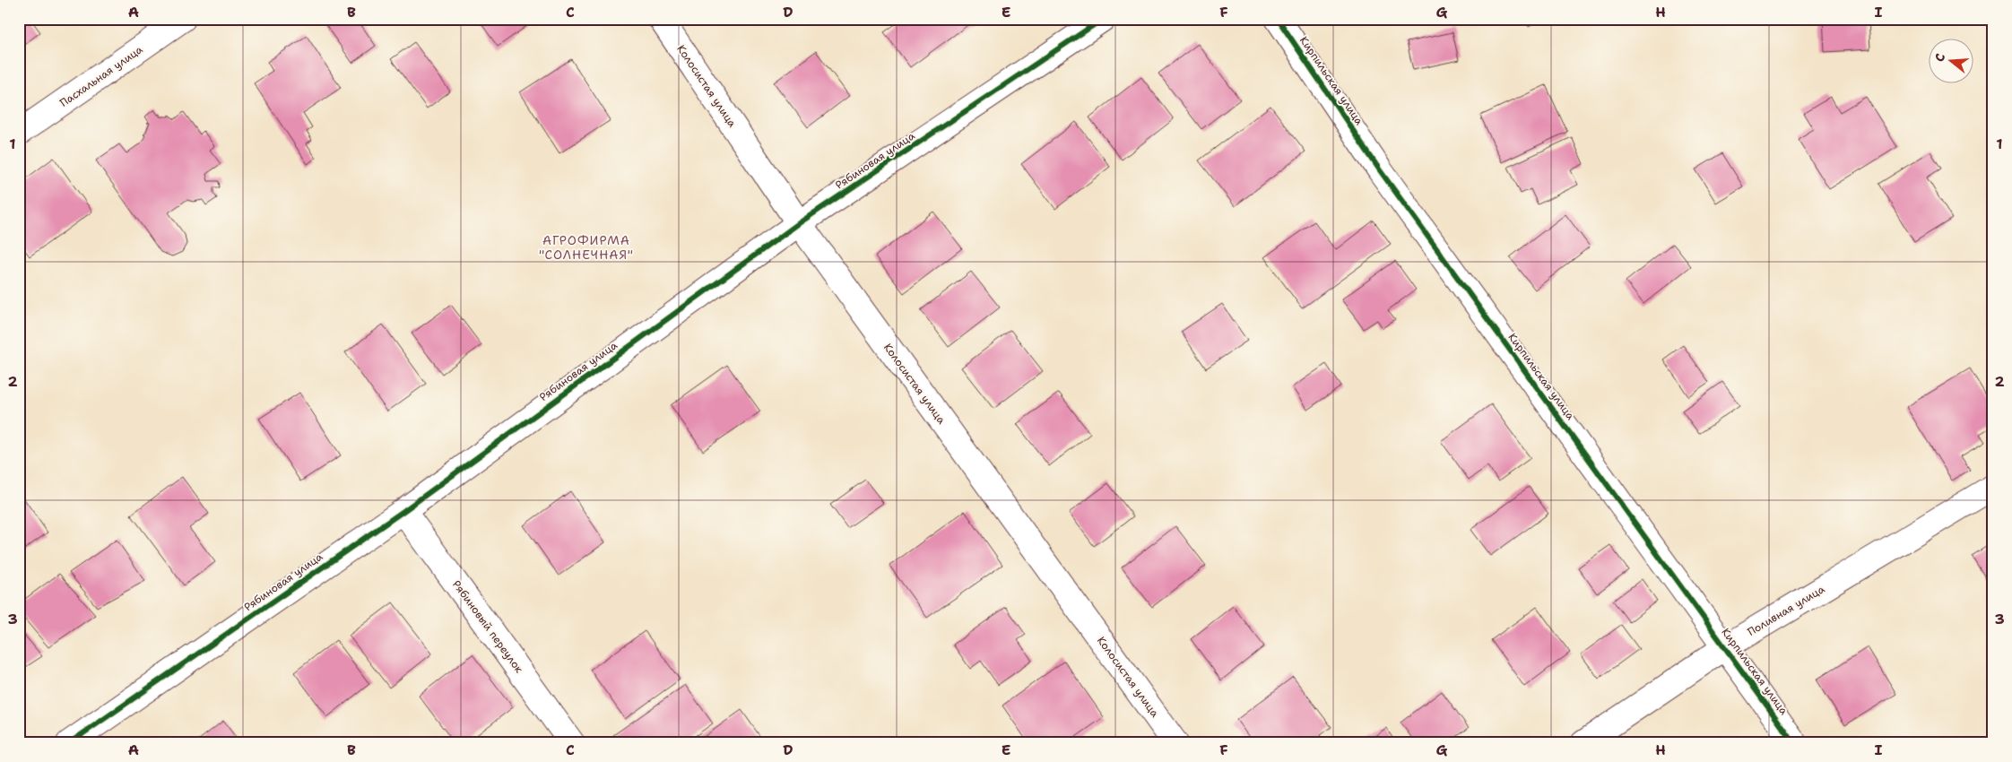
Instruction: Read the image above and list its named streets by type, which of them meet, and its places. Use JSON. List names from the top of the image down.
{
  "streets": {
    "street": [
      "Пасхальная улица",
      "Кирпильская улица",
      "Колосистая улица",
      "Рябиновая улица",
      "Поливная улица",
      "Рябиновый переулок"
    ]
  },
  "crossings": [
    ["Кирпильская улица", "Поливная улица"],
    ["Колосистая улица", "Рябиновая улица"],
    ["Рябиновая улица", "Рябиновый переулок"]
  ],
  "districts": ["АГРОФИРМА \"СОЛНЕЧНАЯ\""],
  "north": "left",
  "grid": {
    "columns": [
      "A",
      "B",
      "C",
      "D",
      "E",
      "F",
      "G",
      "H",
      "I"
    ],
    "rows": ["1", "2", "3"]
  }
}
